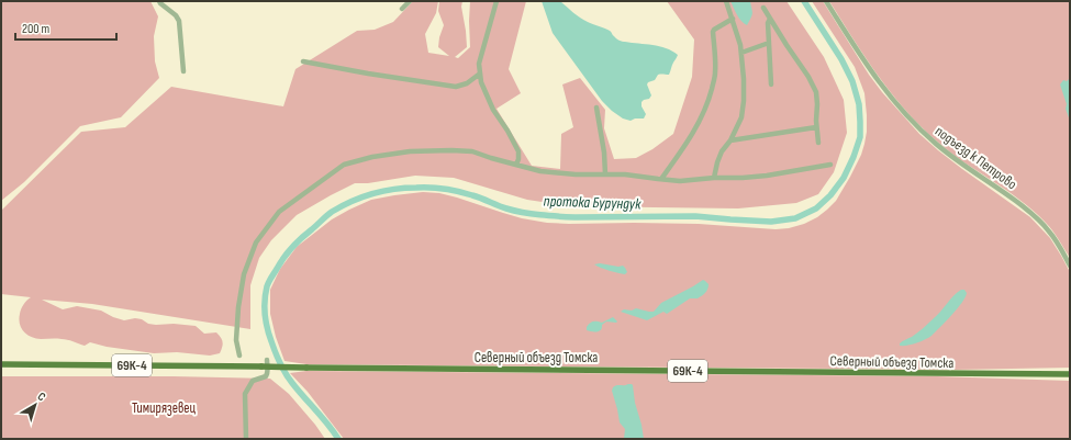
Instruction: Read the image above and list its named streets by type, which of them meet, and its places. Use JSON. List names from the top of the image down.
{
  "streets": {
    "main road": ["Северный объезд Томска", "69К-4"],
    "street": ["подъезд к Петрово"]
  },
  "water": ["протока Бурундук"],
  "parks": ["Тимирязевец"],
  "scale_bar": "200 m",
  "north": "top right"
}
